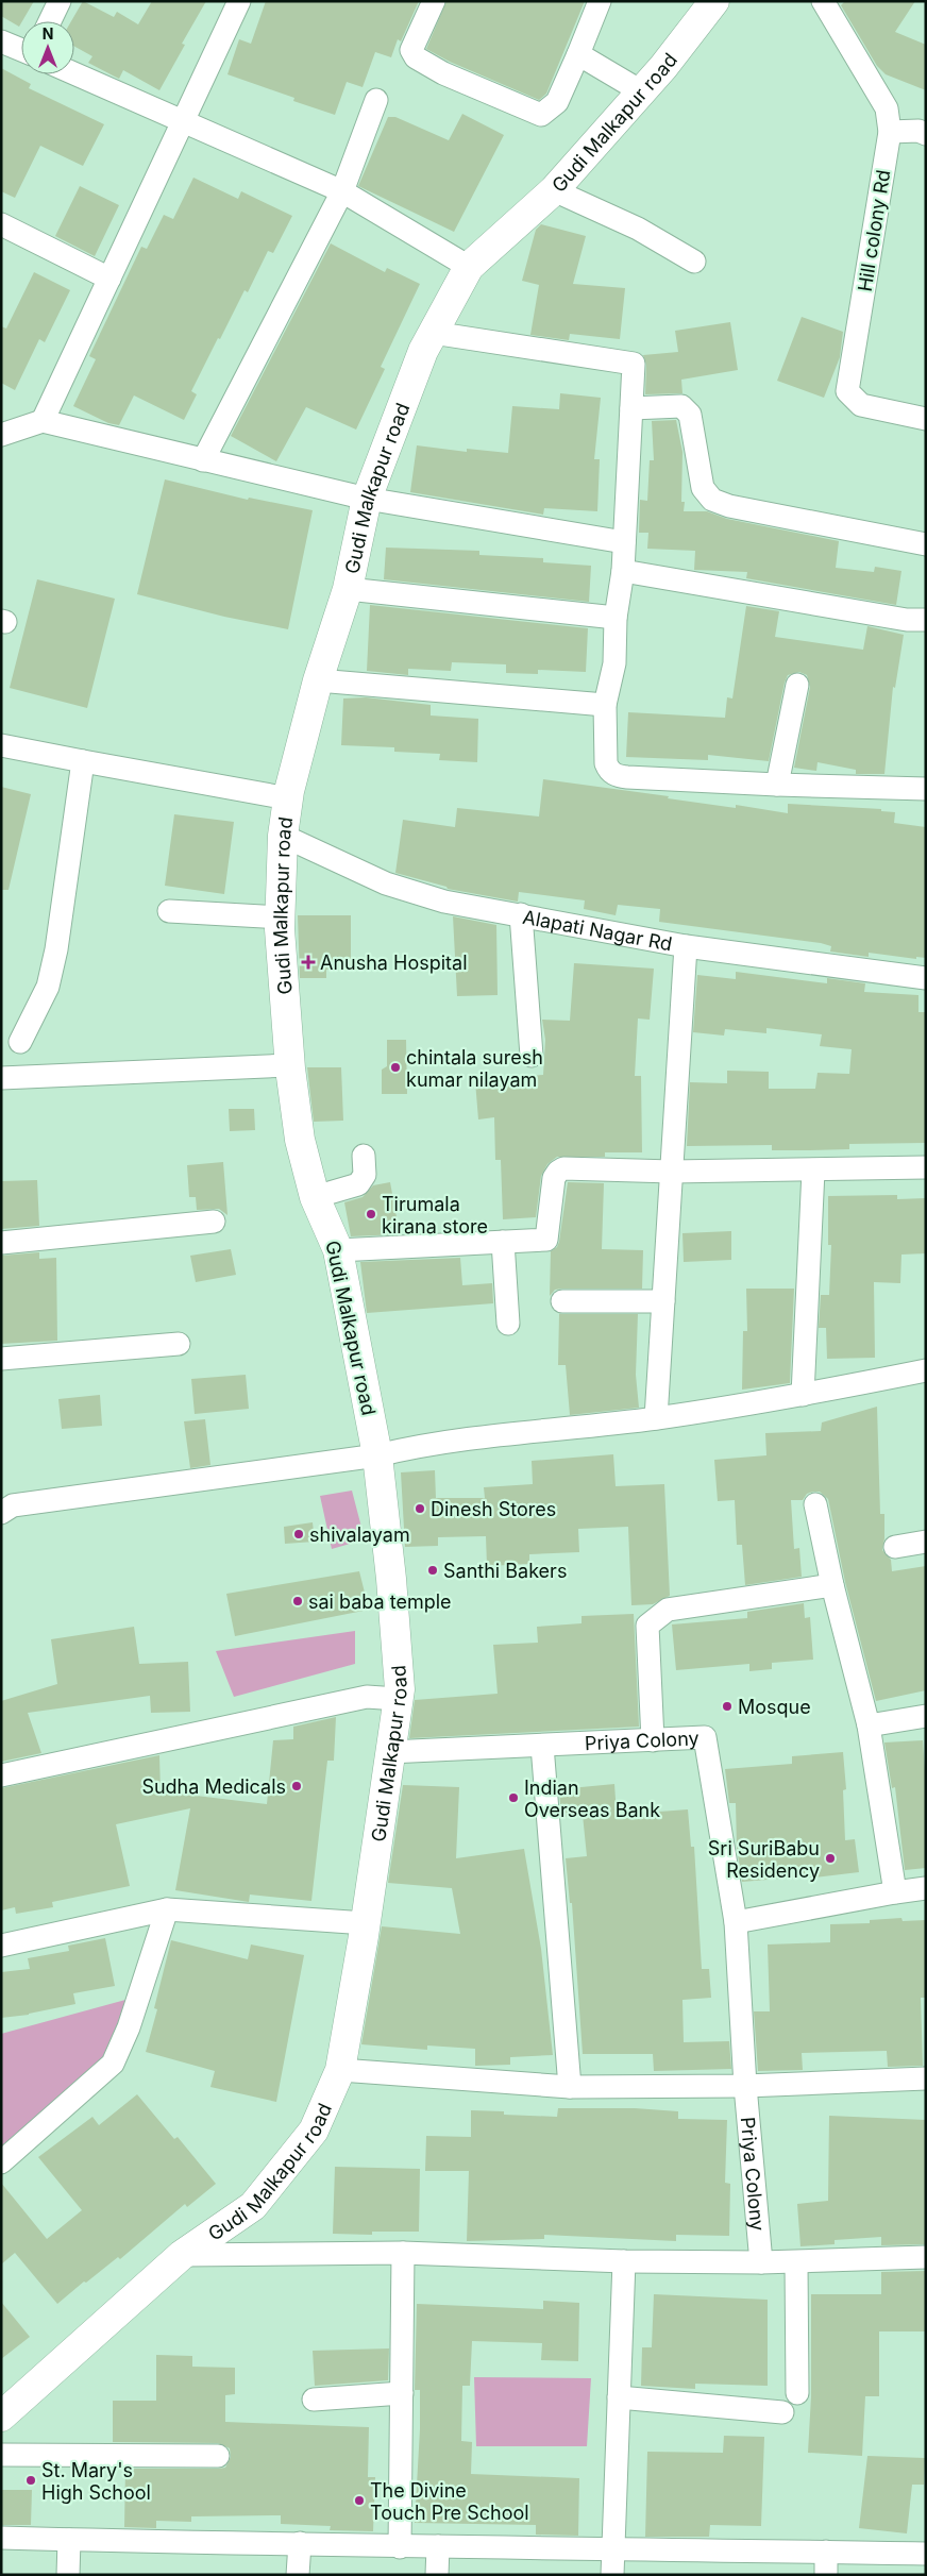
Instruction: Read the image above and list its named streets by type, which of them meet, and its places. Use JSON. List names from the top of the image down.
{
  "streets": {
    "street": [
      "Gudi Malkapur road",
      "Hill colony Rd",
      "Alapati Nagar Rd",
      "Priya Colony"
    ]
  },
  "crossings": [
    ["Gudi Malkapur road", "Alapati Nagar Rd"],
    ["Gudi Malkapur road", "Priya Colony"]
  ],
  "places": {
    "health": ["Anusha Hospital"],
    "other": [
      "chintala suresh kumar nilayam",
      "Tirumala kirana store",
      "Dinesh Stores",
      "shivalayam",
      "Santhi Bakers",
      "sai baba temple",
      "Mosque",
      "Sudha Medicals",
      "Indian Overseas Bank",
      "Sri SuriBabu Residency",
      "St. Mary's High School",
      "The Divine Touch Pre School"
    ]
  },
  "north": "top"
}
